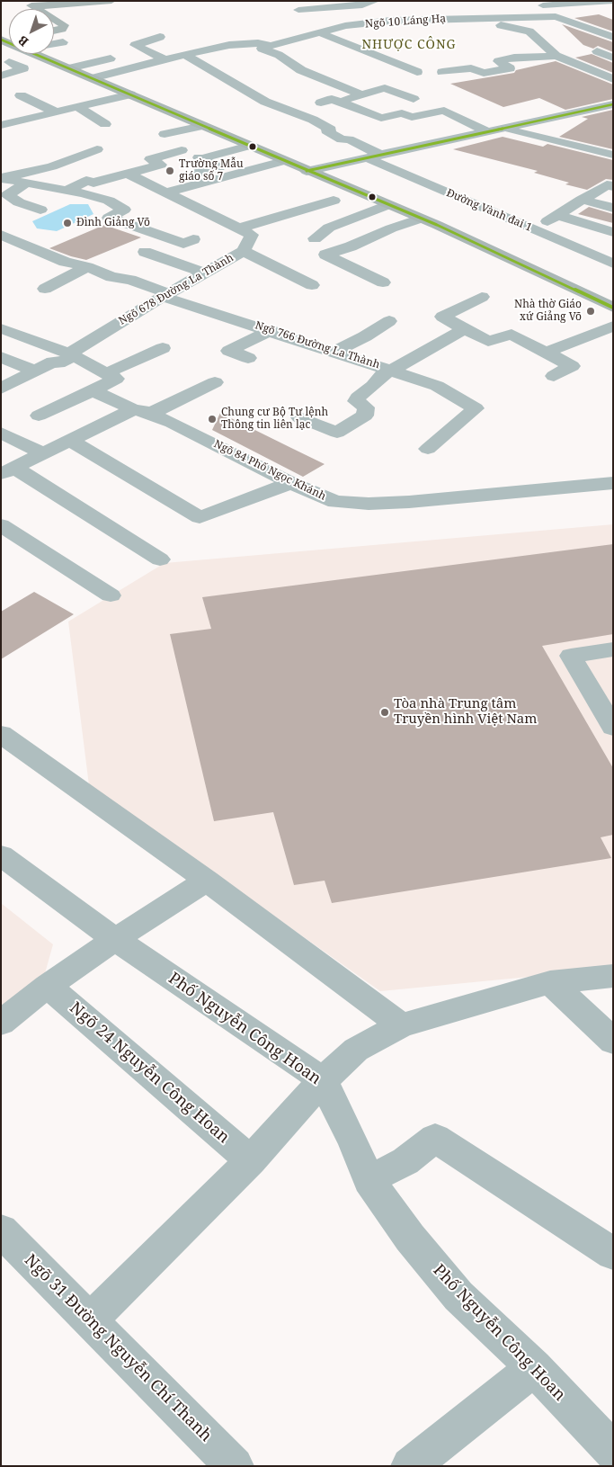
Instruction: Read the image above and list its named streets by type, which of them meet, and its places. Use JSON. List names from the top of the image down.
{
  "streets": {
    "street": [
      "Ngõ 10 Láng Hạ",
      "Đường Vành đai 1",
      "Ngõ 678 Đường La Thành",
      "Ngõ 766 Đường La Thành",
      "Ngõ 84 Phố Ngọc Khánh",
      "Phố Nguyễn Công Hoan",
      "Ngõ 24 Nguyễn Công Hoan",
      "Ngõ 31 Đường Nguyễn Chí Thanh"
    ]
  },
  "crossings": [
    ["Ngõ 678 Đường La Thành", "Ngõ 766 Đường La Thành"]
  ],
  "districts": ["NHƯỢC CÔNG"],
  "places": [
    "Trường Mẫu giáo số 7",
    "Đình Giảng Võ",
    "Nhà thờ Giáo xứ Giảng Võ",
    "Chung cư Bộ Tư lệnh Thông tin liên lạc",
    "Tòa nhà Trung tâm Truyền hình Việt Nam"
  ],
  "north": "bottom left"
}
